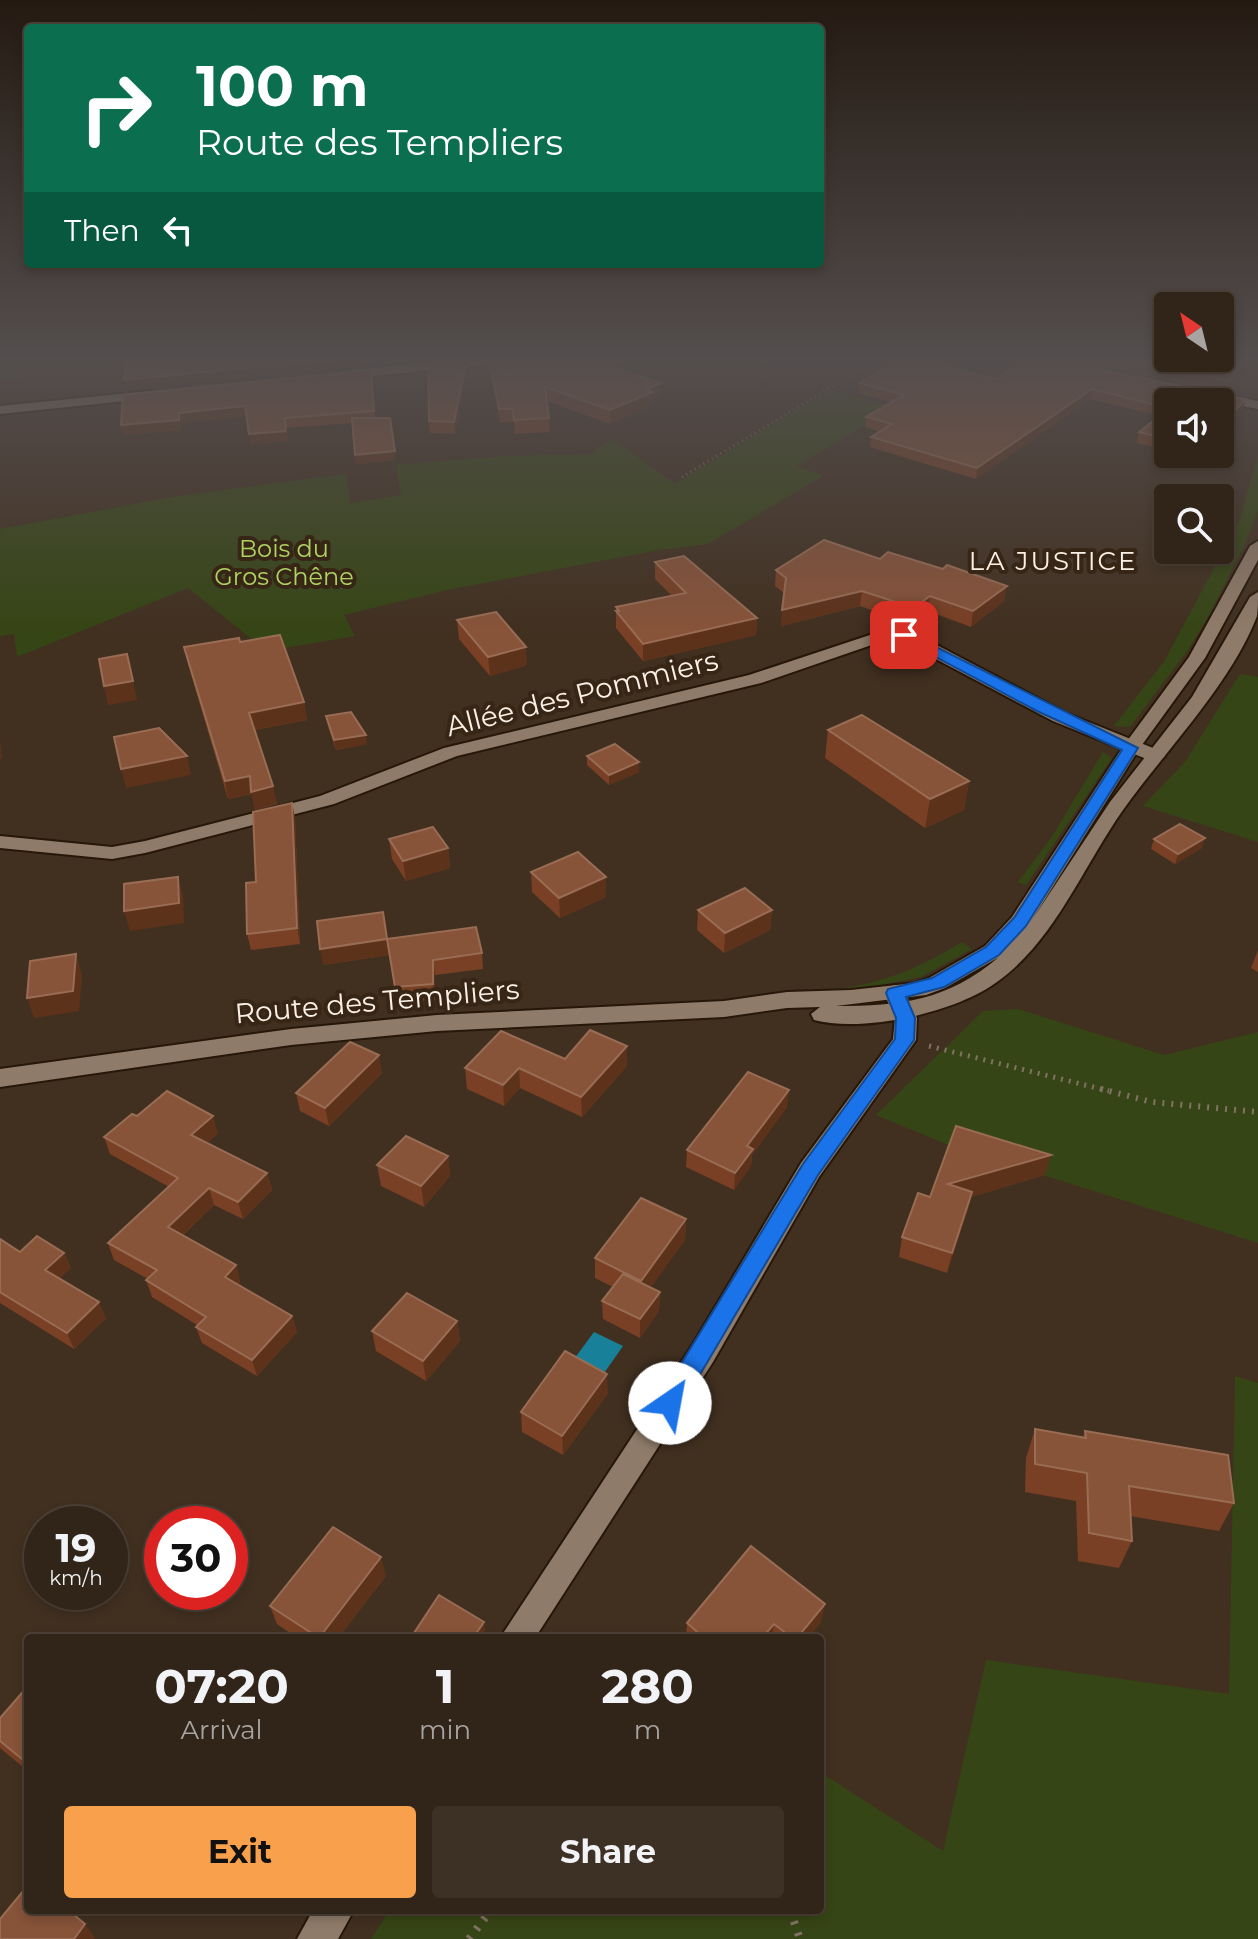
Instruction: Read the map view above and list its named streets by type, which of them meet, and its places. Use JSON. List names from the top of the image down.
{
  "streets": {
    "street": ["Allée des Pommiers", "Route des Templiers"]
  },
  "crossings": [
    ["Allée des Pommiers", "Route des Templiers"]
  ],
  "districts": ["LA JUSTICE"],
  "parks": ["Bois du Gros Chêne"],
  "north": "top left",
  "page": {
    "turn": ["100 m", "Route des Templiers"],
    "then": "Then",
    "speed": "19 km/h",
    "limit": "30",
    "eta": [
      "07:20",
      "Arrival",
      "1",
      "min",
      "280",
      "m"
    ],
    "buttons": ["Exit", "Share"]
  }
}
